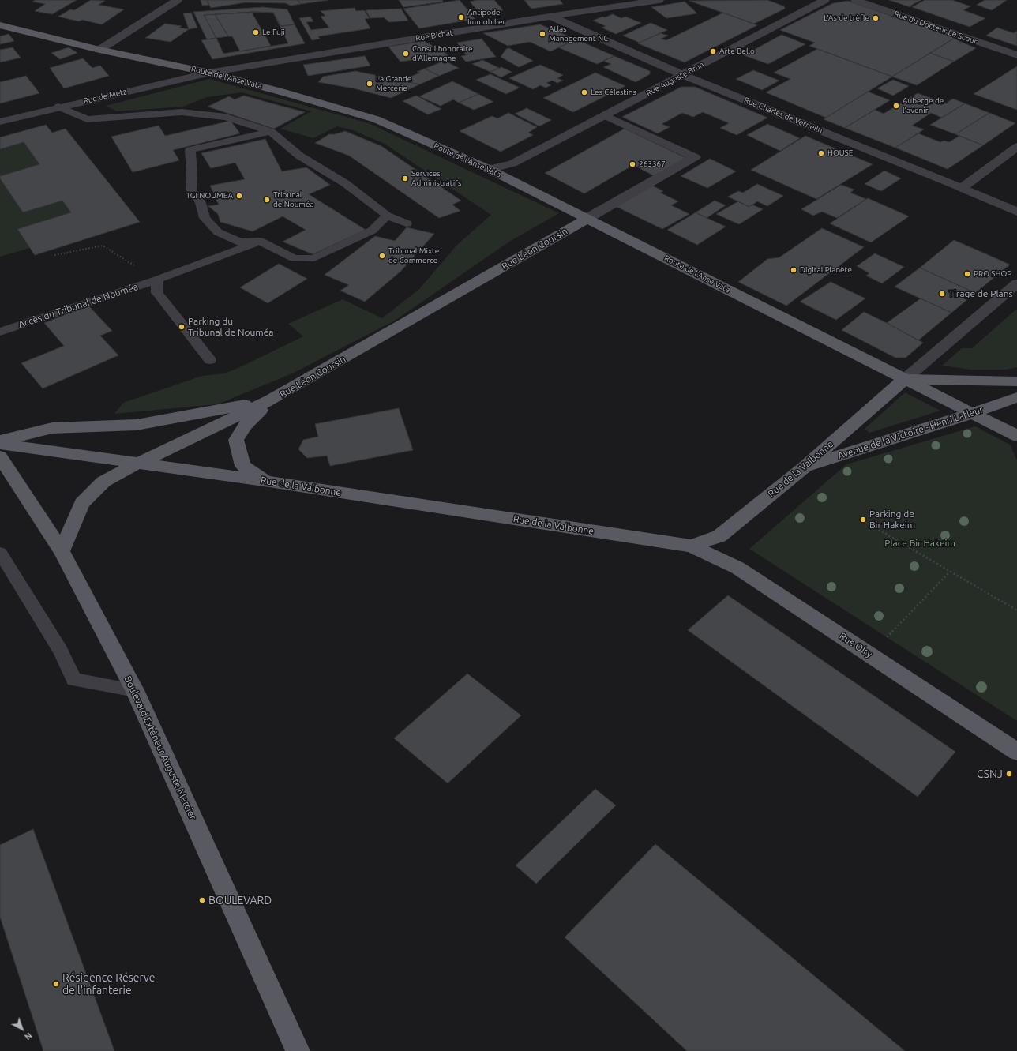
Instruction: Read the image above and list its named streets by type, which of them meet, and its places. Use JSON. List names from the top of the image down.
{
  "streets": {
    "main road": [
      "Route de l'Anse Vata",
      "Rue Léon Coursin",
      "Avenue de la Victoire - Henri Lafleur",
      "Rue de la Valbonne",
      "Rue Olry",
      "Boulevard Extérieur Auguste Mercier"
    ],
    "street": [
      "Rue du Docteur Le Scour",
      "Rue Bichat",
      "Rue Auguste Brun",
      "Rue de Metz",
      "Rue Charles de Verneilh"
    ],
    "lane": ["Accès du Tribunal de Nouméa"]
  },
  "crossings": [
    ["Rue Bichat", "Route de l'Anse Vata"],
    ["Rue Bichat", "Rue de Metz"],
    ["Rue Bichat", "Rue Charles de Verneilh"],
    ["Route de l'Anse Vata", "Rue Auguste Brun"],
    ["Route de l'Anse Vata", "Rue de Metz"],
    ["Route de l'Anse Vata", "Rue Léon Coursin"],
    ["Route de l'Anse Vata", "Avenue de la Victoire - Henri Lafleur"],
    ["Route de l'Anse Vata", "Rue de la Valbonne"],
    ["Rue Auguste Brun", "Rue Charles de Verneilh"],
    ["Rue Léon Coursin", "Rue de la Valbonne"],
    ["Rue Léon Coursin", "Boulevard Extérieur Auguste Mercier"],
    ["Avenue de la Victoire - Henri Lafleur", "Rue de la Valbonne"],
    ["Rue de la Valbonne", "Rue Olry"]
  ],
  "parks": ["Place Bir Hakeim"],
  "places": [
    "Antipode Immobilier",
    "L'As de trèfle",
    "Le Fuji",
    "Atlas Management NC",
    "Arte Bello",
    "Consul honoraire d'Allemagne",
    "La Grande Mercerie",
    "Les Célestins",
    "Auberge de l'avenir",
    "HOUSE",
    "263367",
    "Services Administratifs",
    "TGI NOUMEA",
    "Tribunal de Nouméa",
    "Tribunal Mixte de Commerce",
    "Digital Planète",
    "PRO SHOP",
    "Tirage de Plans",
    "Parking du Tribunal de Nouméa",
    "Parking de Bir Hakeim",
    "CSNJ",
    "BOULEVARD",
    "Résidence Réserve de l'infanterie"
  ],
  "north": "bottom right"
}
